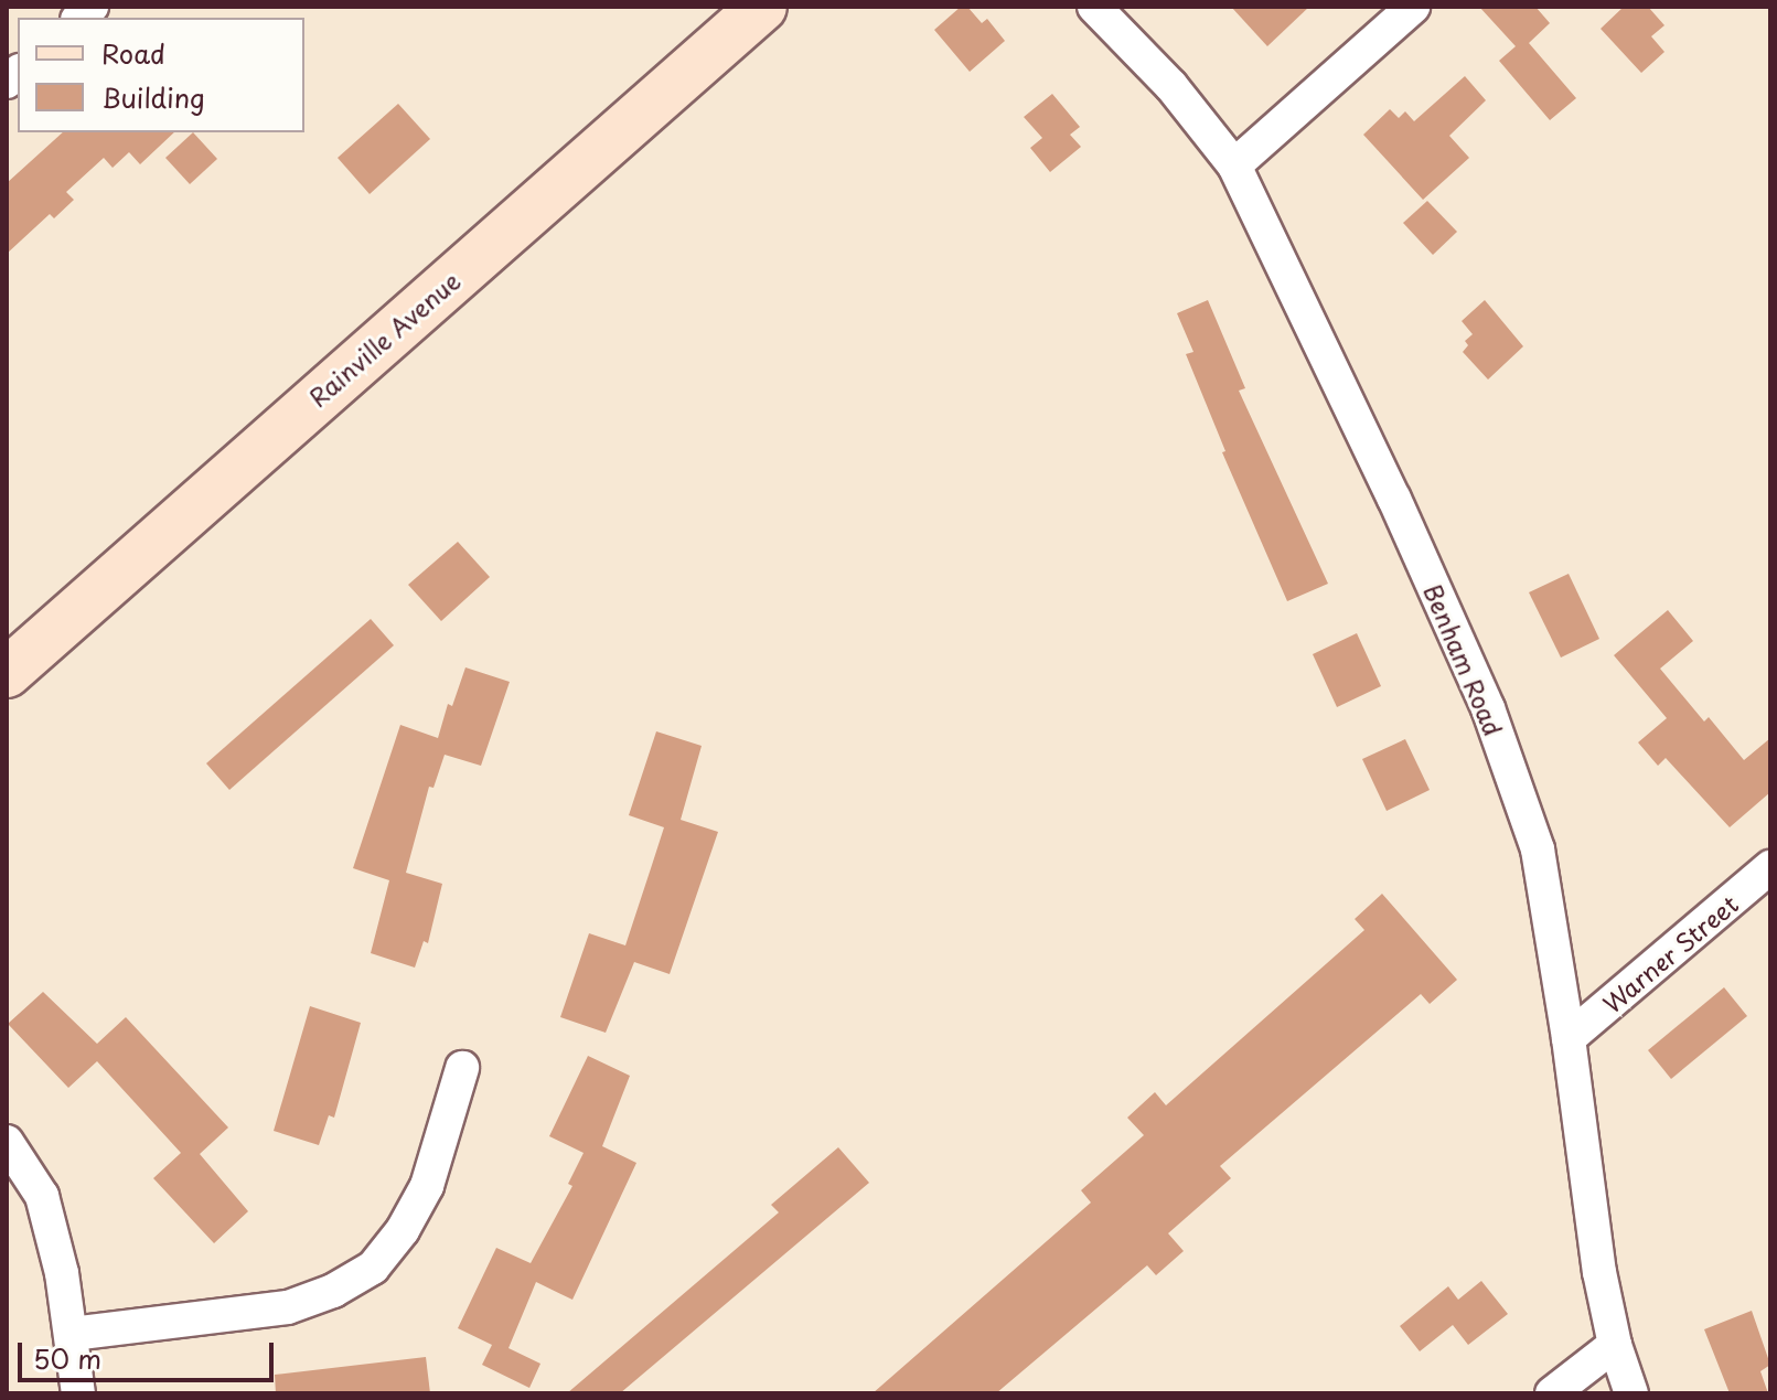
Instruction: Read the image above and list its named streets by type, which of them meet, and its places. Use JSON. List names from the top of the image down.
{
  "streets": {
    "main road": ["Rainville Avenue"],
    "street": ["Benham Road", "Warner Street"]
  },
  "crossings": [
    ["Benham Road", "Warner Street"]
  ],
  "legend": ["Road", "Building"],
  "scale_bar": "50 m"
}
